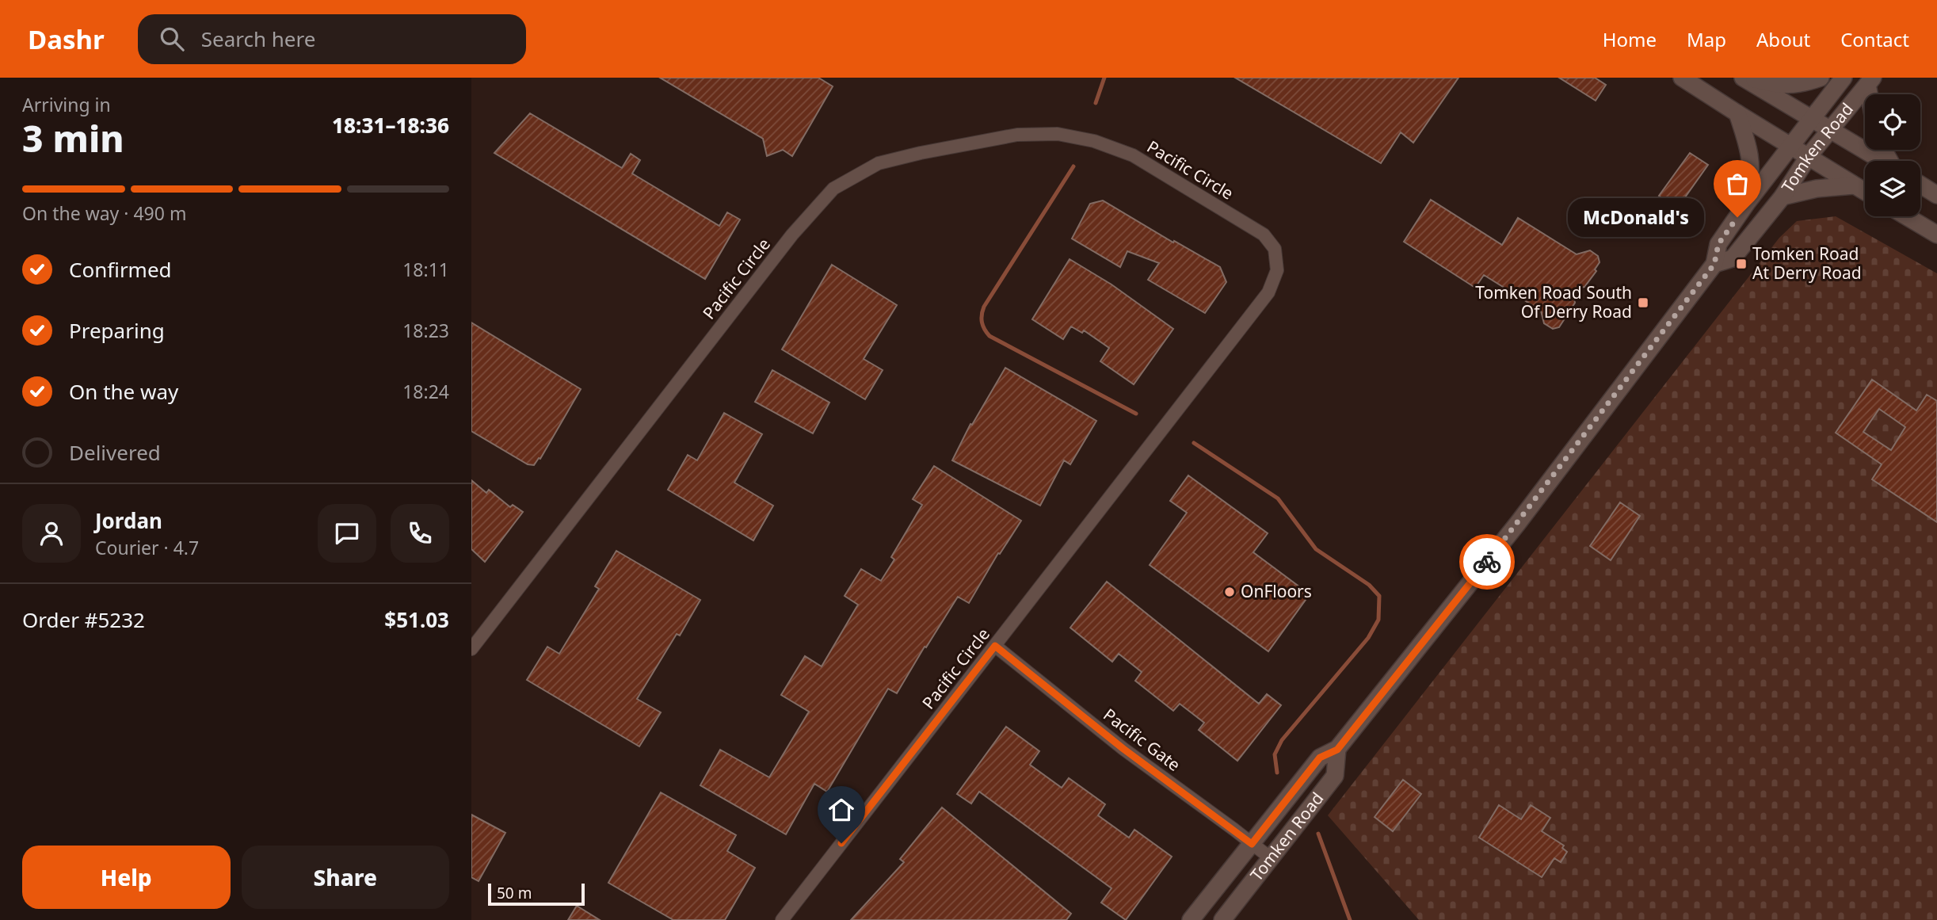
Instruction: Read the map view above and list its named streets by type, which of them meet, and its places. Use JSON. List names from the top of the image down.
{
  "streets": {
    "main road": ["Tomken Road"],
    "street": ["Pacific Circle", "Pacific Gate"]
  },
  "crossings": [
    ["Tomken Road", "Pacific Gate"],
    ["Pacific Circle", "Pacific Gate"]
  ],
  "places": {
    "other": ["McDonald's", "OnFloors"],
    "transit": ["Tomken Road At Derry Road", "Tomken Road South Of Derry Road"]
  },
  "scale_bar": "50 m",
  "page": {
    "header": "Dashr",
    "search": "Search here",
    "nav": [
      "Home",
      "Map",
      "About",
      "Contact"
    ],
    "heading": ["3 min", "Arriving in", "18:31–18:36"],
    "panel": [
      "Jordan",
      "Courier · 4.7",
      "Order #5232",
      "$51.03"
    ],
    "bar": "On the way · 490 m",
    "bubble": "McDonald's",
    "list": [
      ["Confirmed", "18:11"],
      ["Preparing", "18:23"],
      ["On the way", "18:24"],
      "Delivered"
    ],
    "buttons": ["Help", "Share"],
    "scale": "50 m"
  }
}
